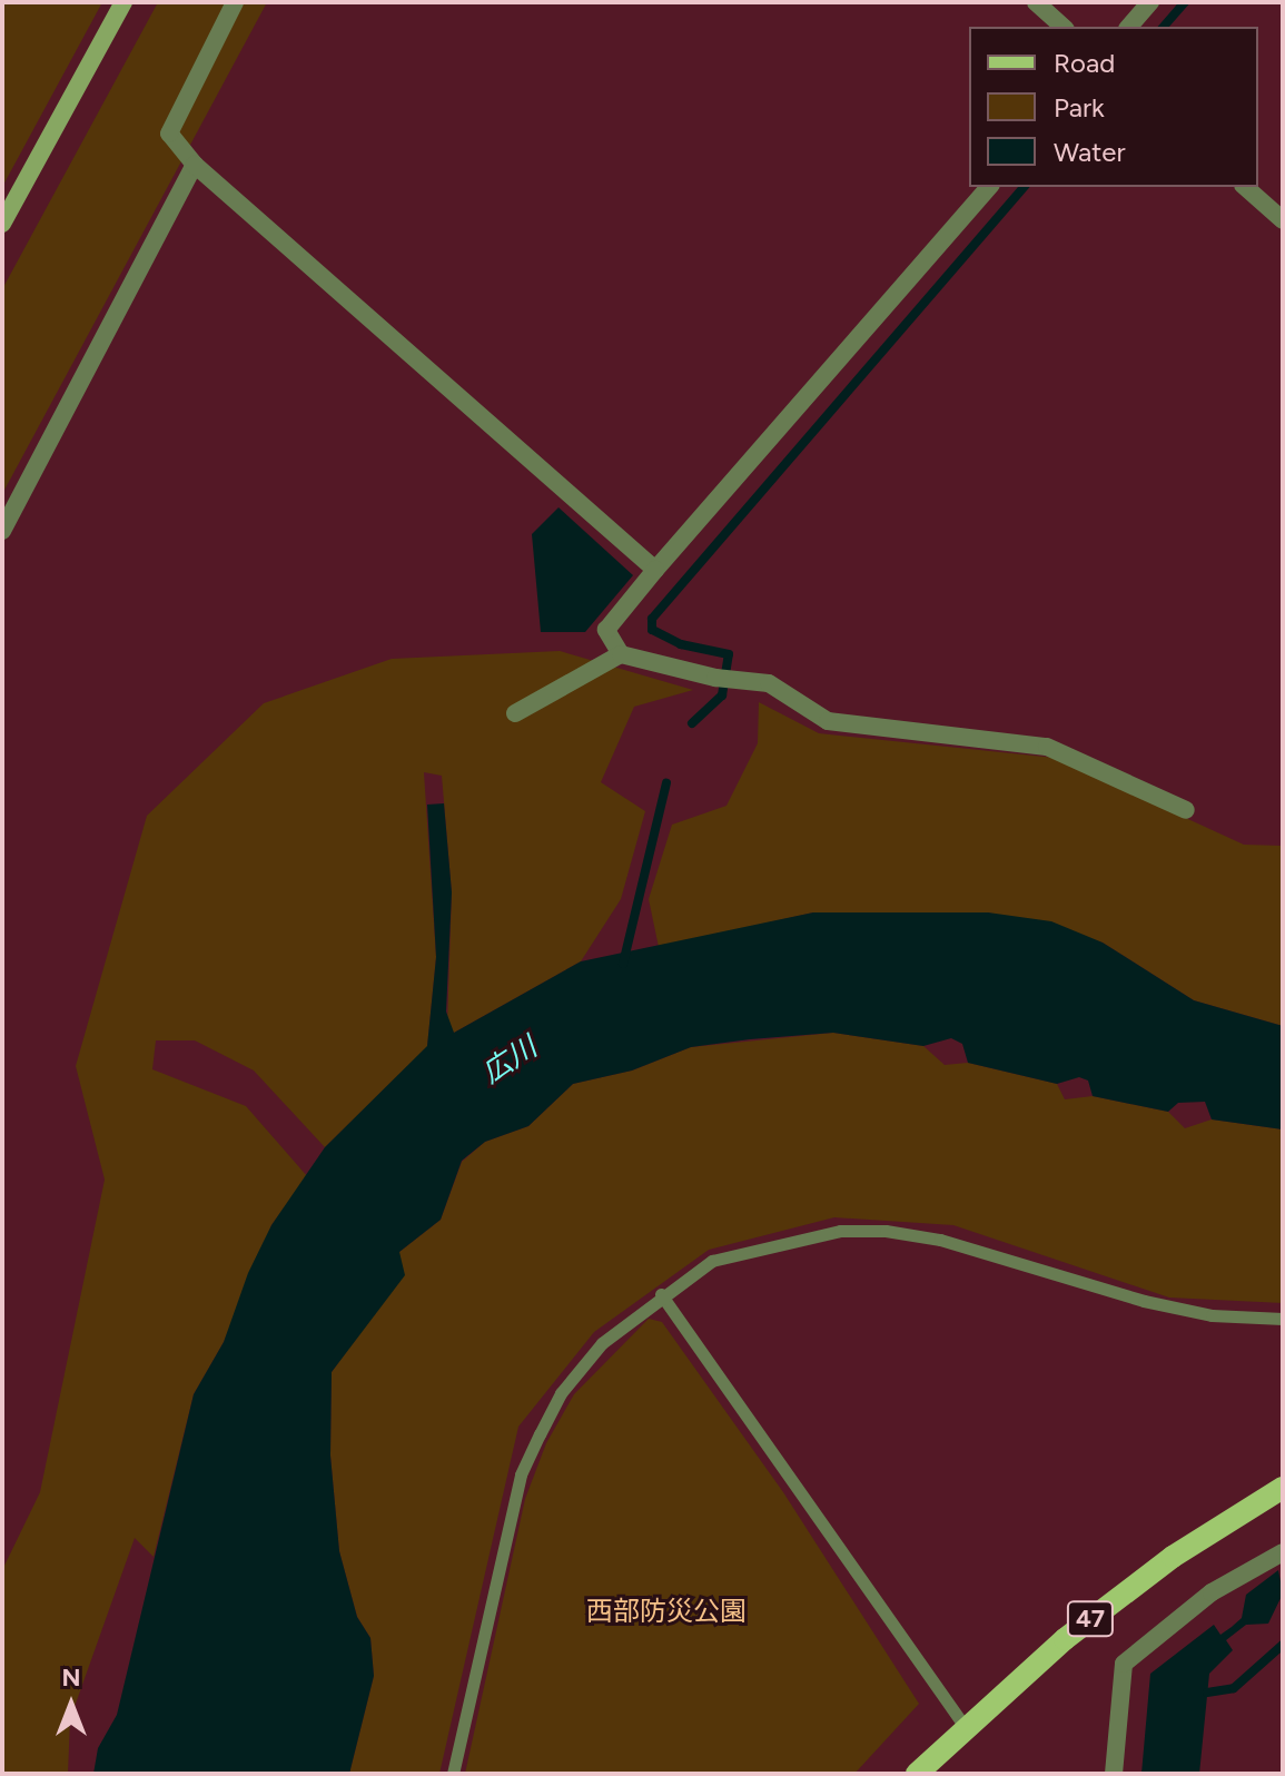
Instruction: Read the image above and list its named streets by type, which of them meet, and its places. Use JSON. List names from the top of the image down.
{
  "streets": {
    "main road": ["47"]
  },
  "water": ["広川"],
  "parks": ["西部防災公園"],
  "legend": ["Road", "Park", "Water"],
  "north": "top"
}
